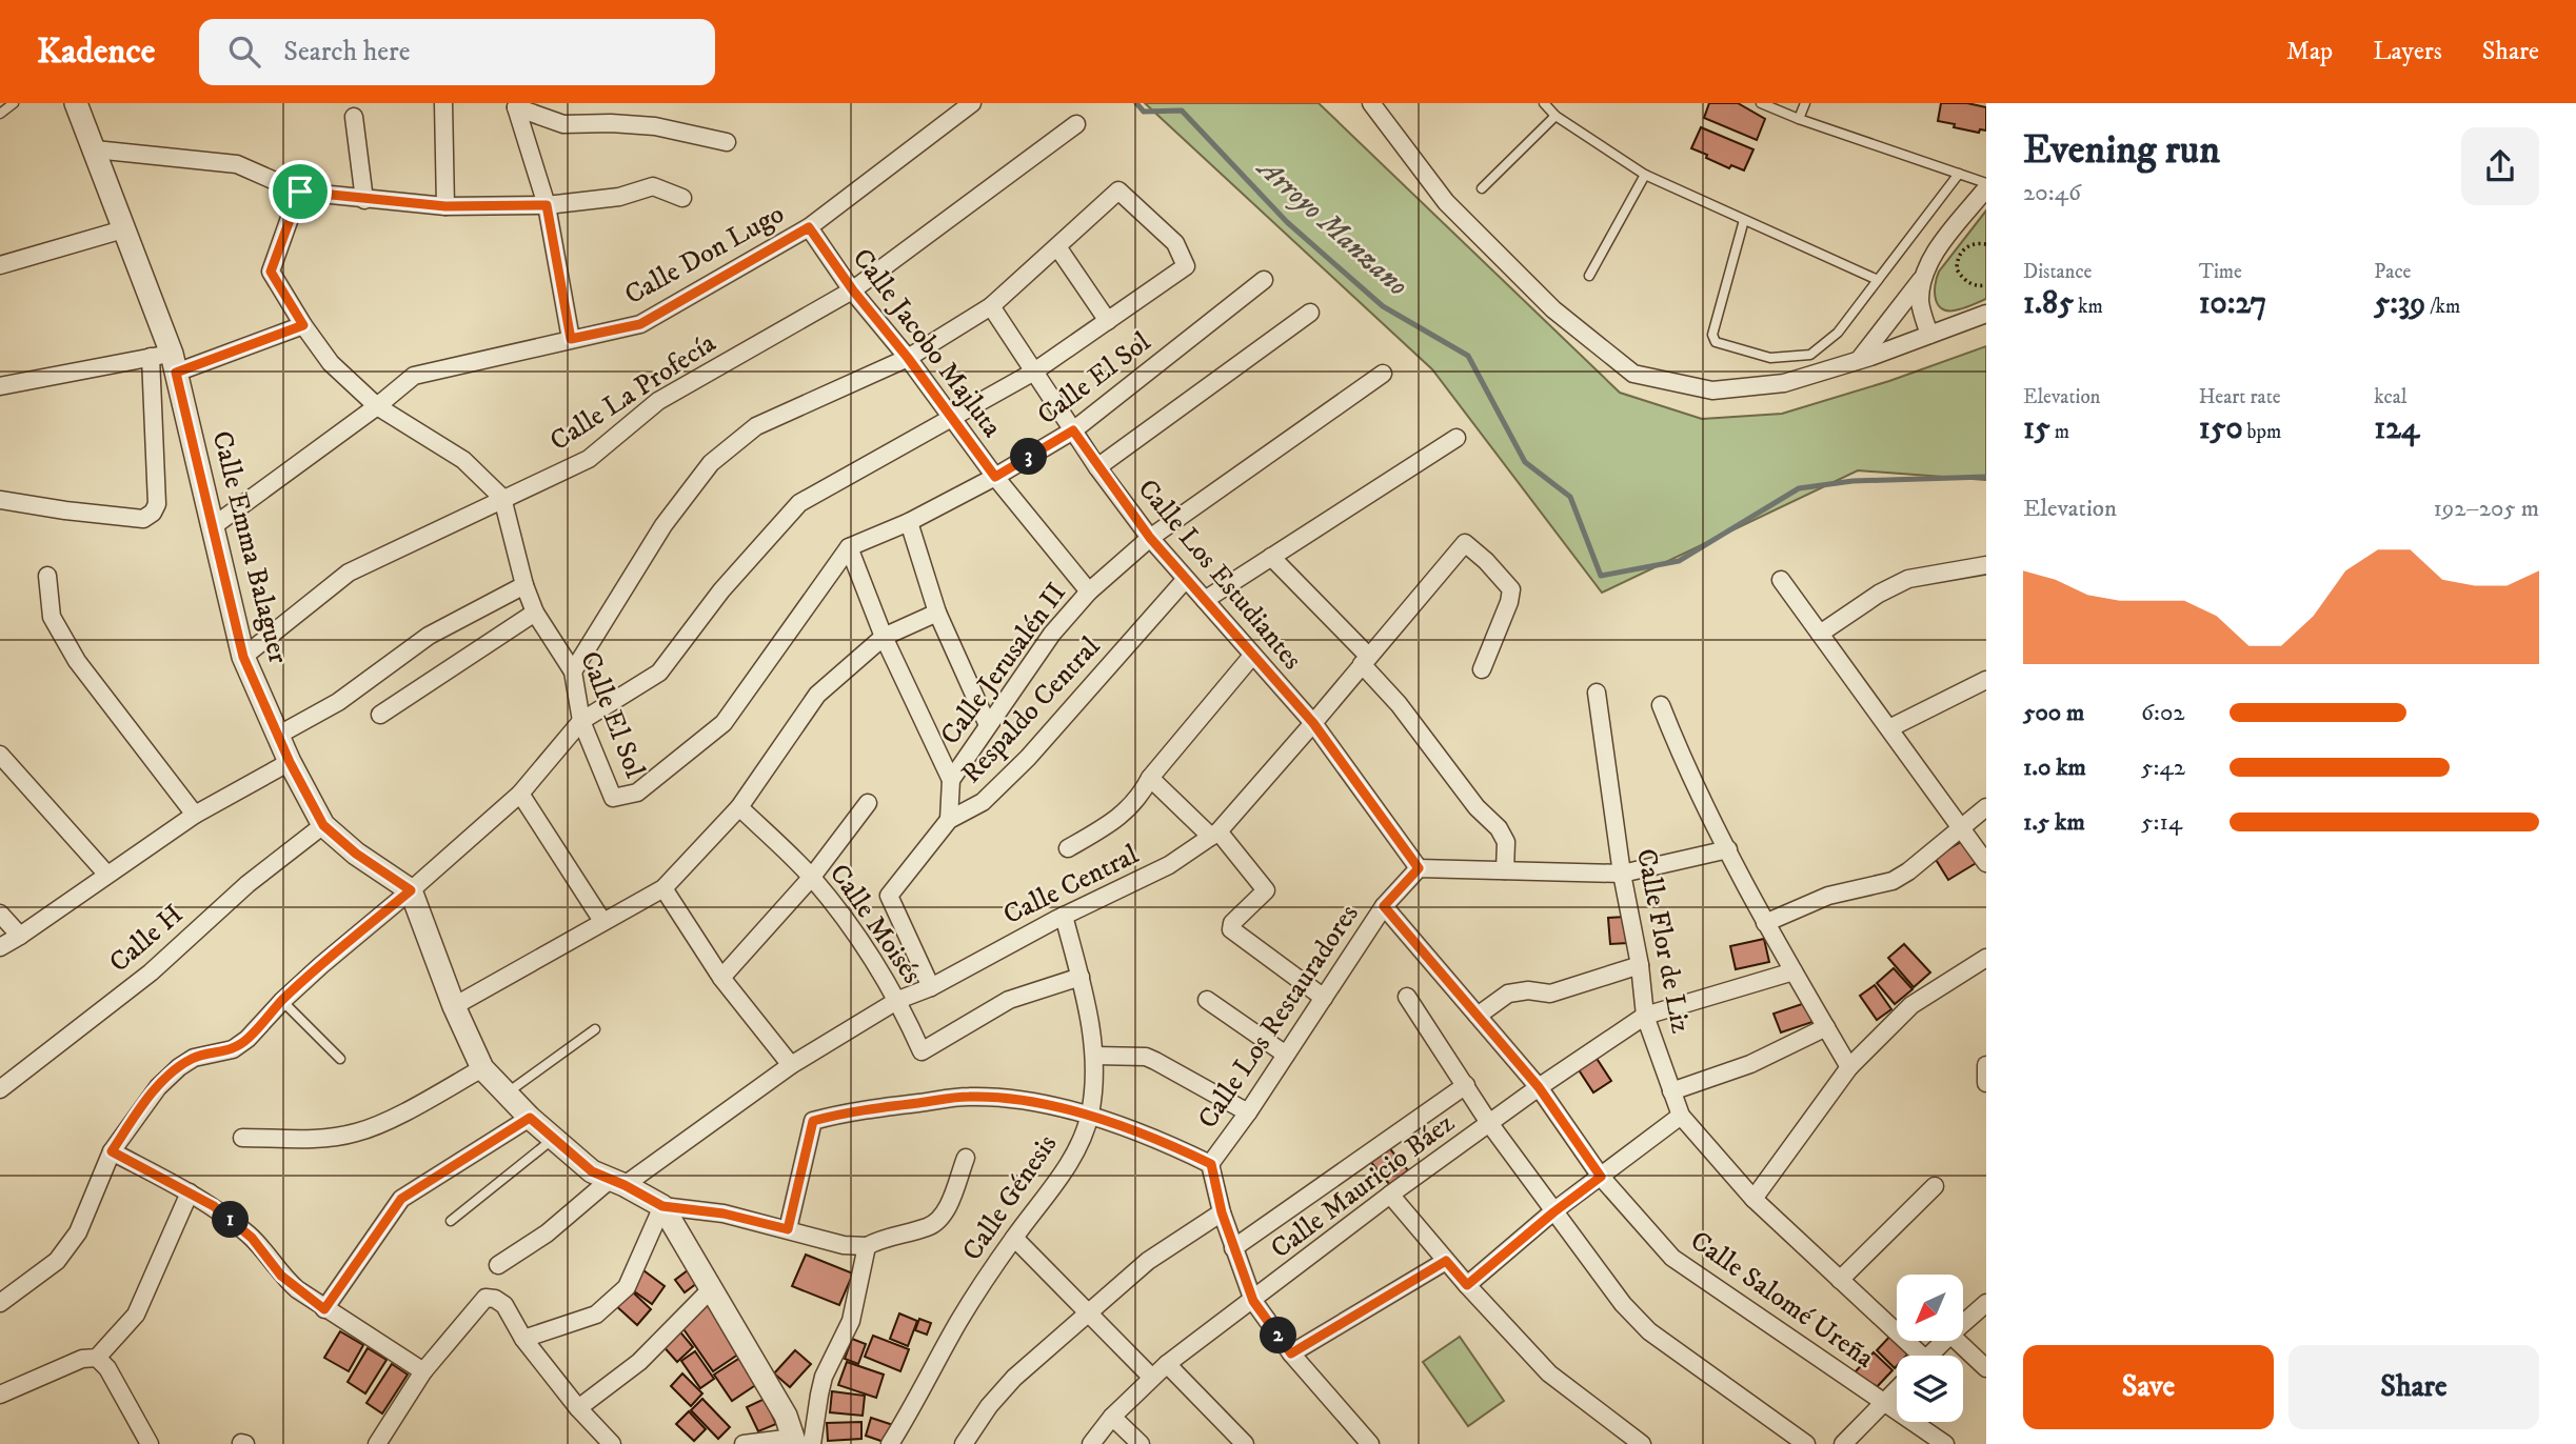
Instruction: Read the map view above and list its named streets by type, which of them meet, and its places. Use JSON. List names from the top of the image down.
{
  "streets": {
    "street": [
      "Calle Don Lugo",
      "Calle Jacobo Majluta",
      "Calle El Sol",
      "Calle La Profecía",
      "Calle Emma Balaguer",
      "Calle Los Estudiantes",
      "Calle Jerusalén II",
      "Respaldo Central",
      "Calle Central",
      "Calle Moisés",
      "Calle H",
      "Calle Flor de Liz",
      "Calle Los Restauradores",
      "Calle Mauricio Báez",
      "Calle Génesis",
      "Calle Salomé Ureña"
    ]
  },
  "crossings": [
    ["Calle Don Lugo", "Calle Jacobo Majluta"],
    ["Calle Don Lugo", "Calle Emma Balaguer"],
    ["Calle Jacobo Majluta", "Calle El Sol"],
    ["Calle Jacobo Majluta", "Calle La Profecía"],
    ["Calle Jacobo Majluta", "Calle Jerusalén II"],
    ["Calle El Sol", "Calle La Profecía"],
    ["Calle El Sol", "Calle Los Estudiantes"],
    ["Calle La Profecía", "Calle Emma Balaguer"],
    ["Calle Emma Balaguer", "Calle H"],
    ["Calle Los Estudiantes", "Calle Jerusalén II"],
    ["Calle Los Estudiantes", "Respaldo Central"],
    ["Calle Los Estudiantes", "Calle Central"],
    ["Calle Los Estudiantes", "Calle Los Restauradores"],
    ["Calle Jerusalén II", "Respaldo Central"],
    ["Respaldo Central", "Calle Central"],
    ["Calle Central", "Calle Moisés"],
    ["Calle Central", "Calle Génesis"],
    ["Calle Moisés", "Calle Génesis"],
    ["Calle Flor de Liz", "Calle Mauricio Báez"],
    ["Calle Los Restauradores", "Calle Salomé Ureña"],
    ["Calle Mauricio Báez", "Calle Salomé Ureña"]
  ],
  "water": ["Arroyo Manzano"],
  "north": "bottom left",
  "page": {
    "header": "Kadence",
    "search": "Search here",
    "nav": ["Map", "Layers", "Share"],
    "heading": ["Evening run", "20:46"],
    "stats": [
      ["Distance", "1.85 km"],
      ["Time", "10:27"],
      ["Pace", "5:39 /km"],
      ["Elevation", "15 m"],
      ["Heart rate", "150 bpm"],
      ["kcal", "124"]
    ],
    "pins": ["3", "1", "2"],
    "chart": ["Elevation", "192–205 m"],
    "list": [
      {
        "name": "500 m",
        "note": "6:02"
      },
      {
        "name": "1.0 km",
        "note": "5:42"
      },
      {
        "name": "1.5 km",
        "note": "5:14"
      }
    ],
    "buttons": ["Save", "Share"]
  }
}
